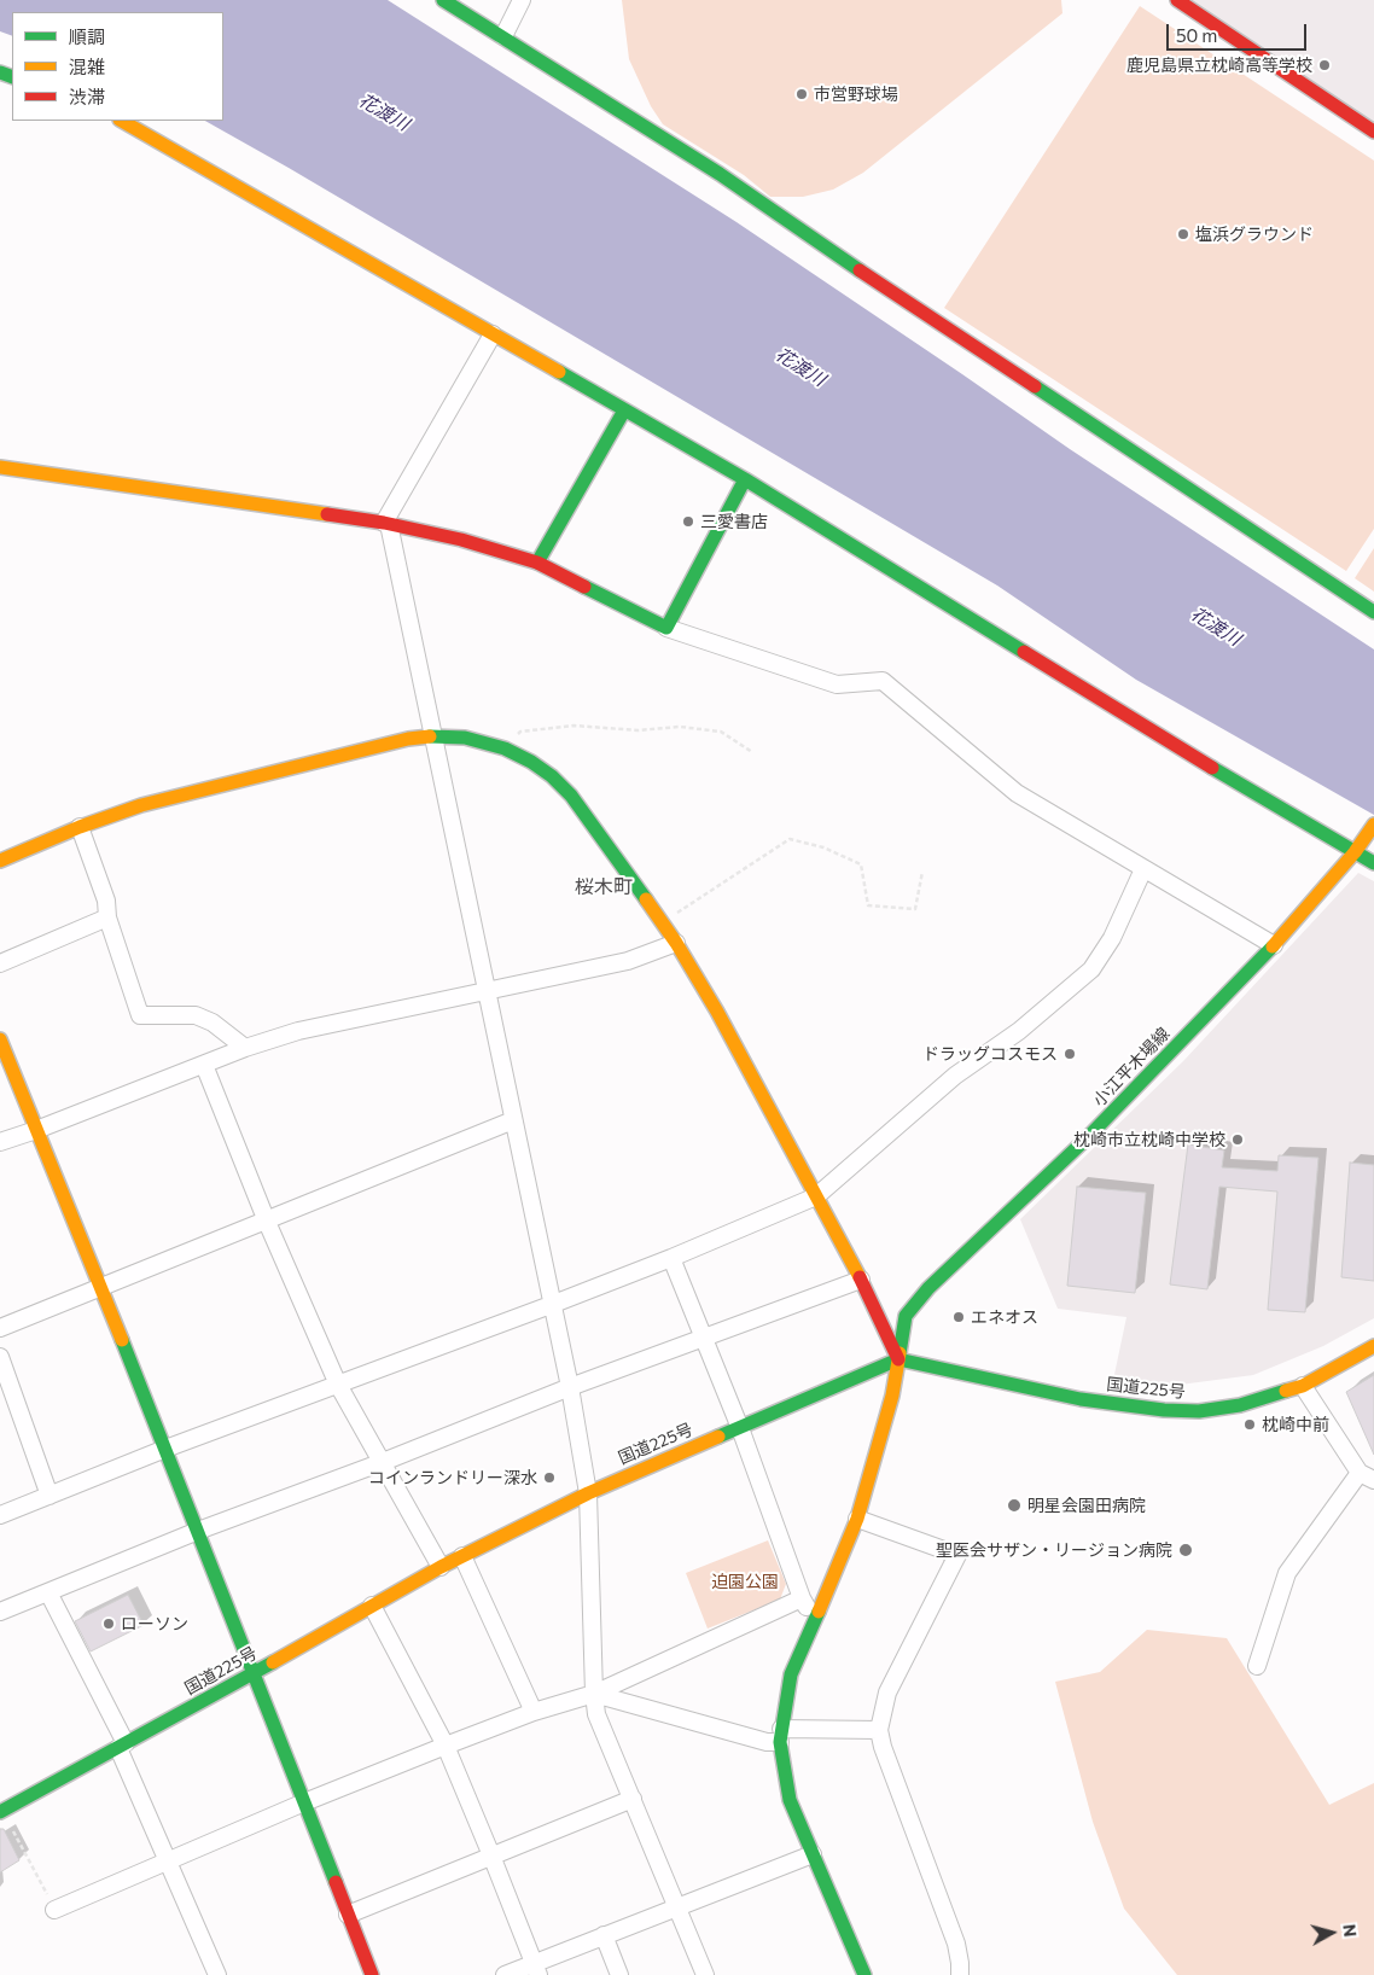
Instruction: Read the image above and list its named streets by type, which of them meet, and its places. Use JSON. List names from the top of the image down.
{
  "streets": {
    "main road": ["小江平木場線", "国道225号"]
  },
  "crossings": [
    ["小江平木場線", "国道225号"]
  ],
  "districts": ["桜木町"],
  "water": ["花渡川"],
  "parks": ["迫園公園"],
  "places": [
    "鹿児島県立枕崎高等学校",
    "市営野球場",
    "塩浜グラウンド",
    "三愛書店",
    "ドラッグコスモス",
    "枕崎市立枕崎中学校",
    "エネオス",
    "枕崎中前",
    "コインランドリー深水",
    "明星会園田病院",
    "聖医会サザン・リージョン病院",
    "ローソン"
  ],
  "legend": ["順調", "混雑", "渋滞"],
  "scale_bar": "50 m",
  "north": "right"
}
